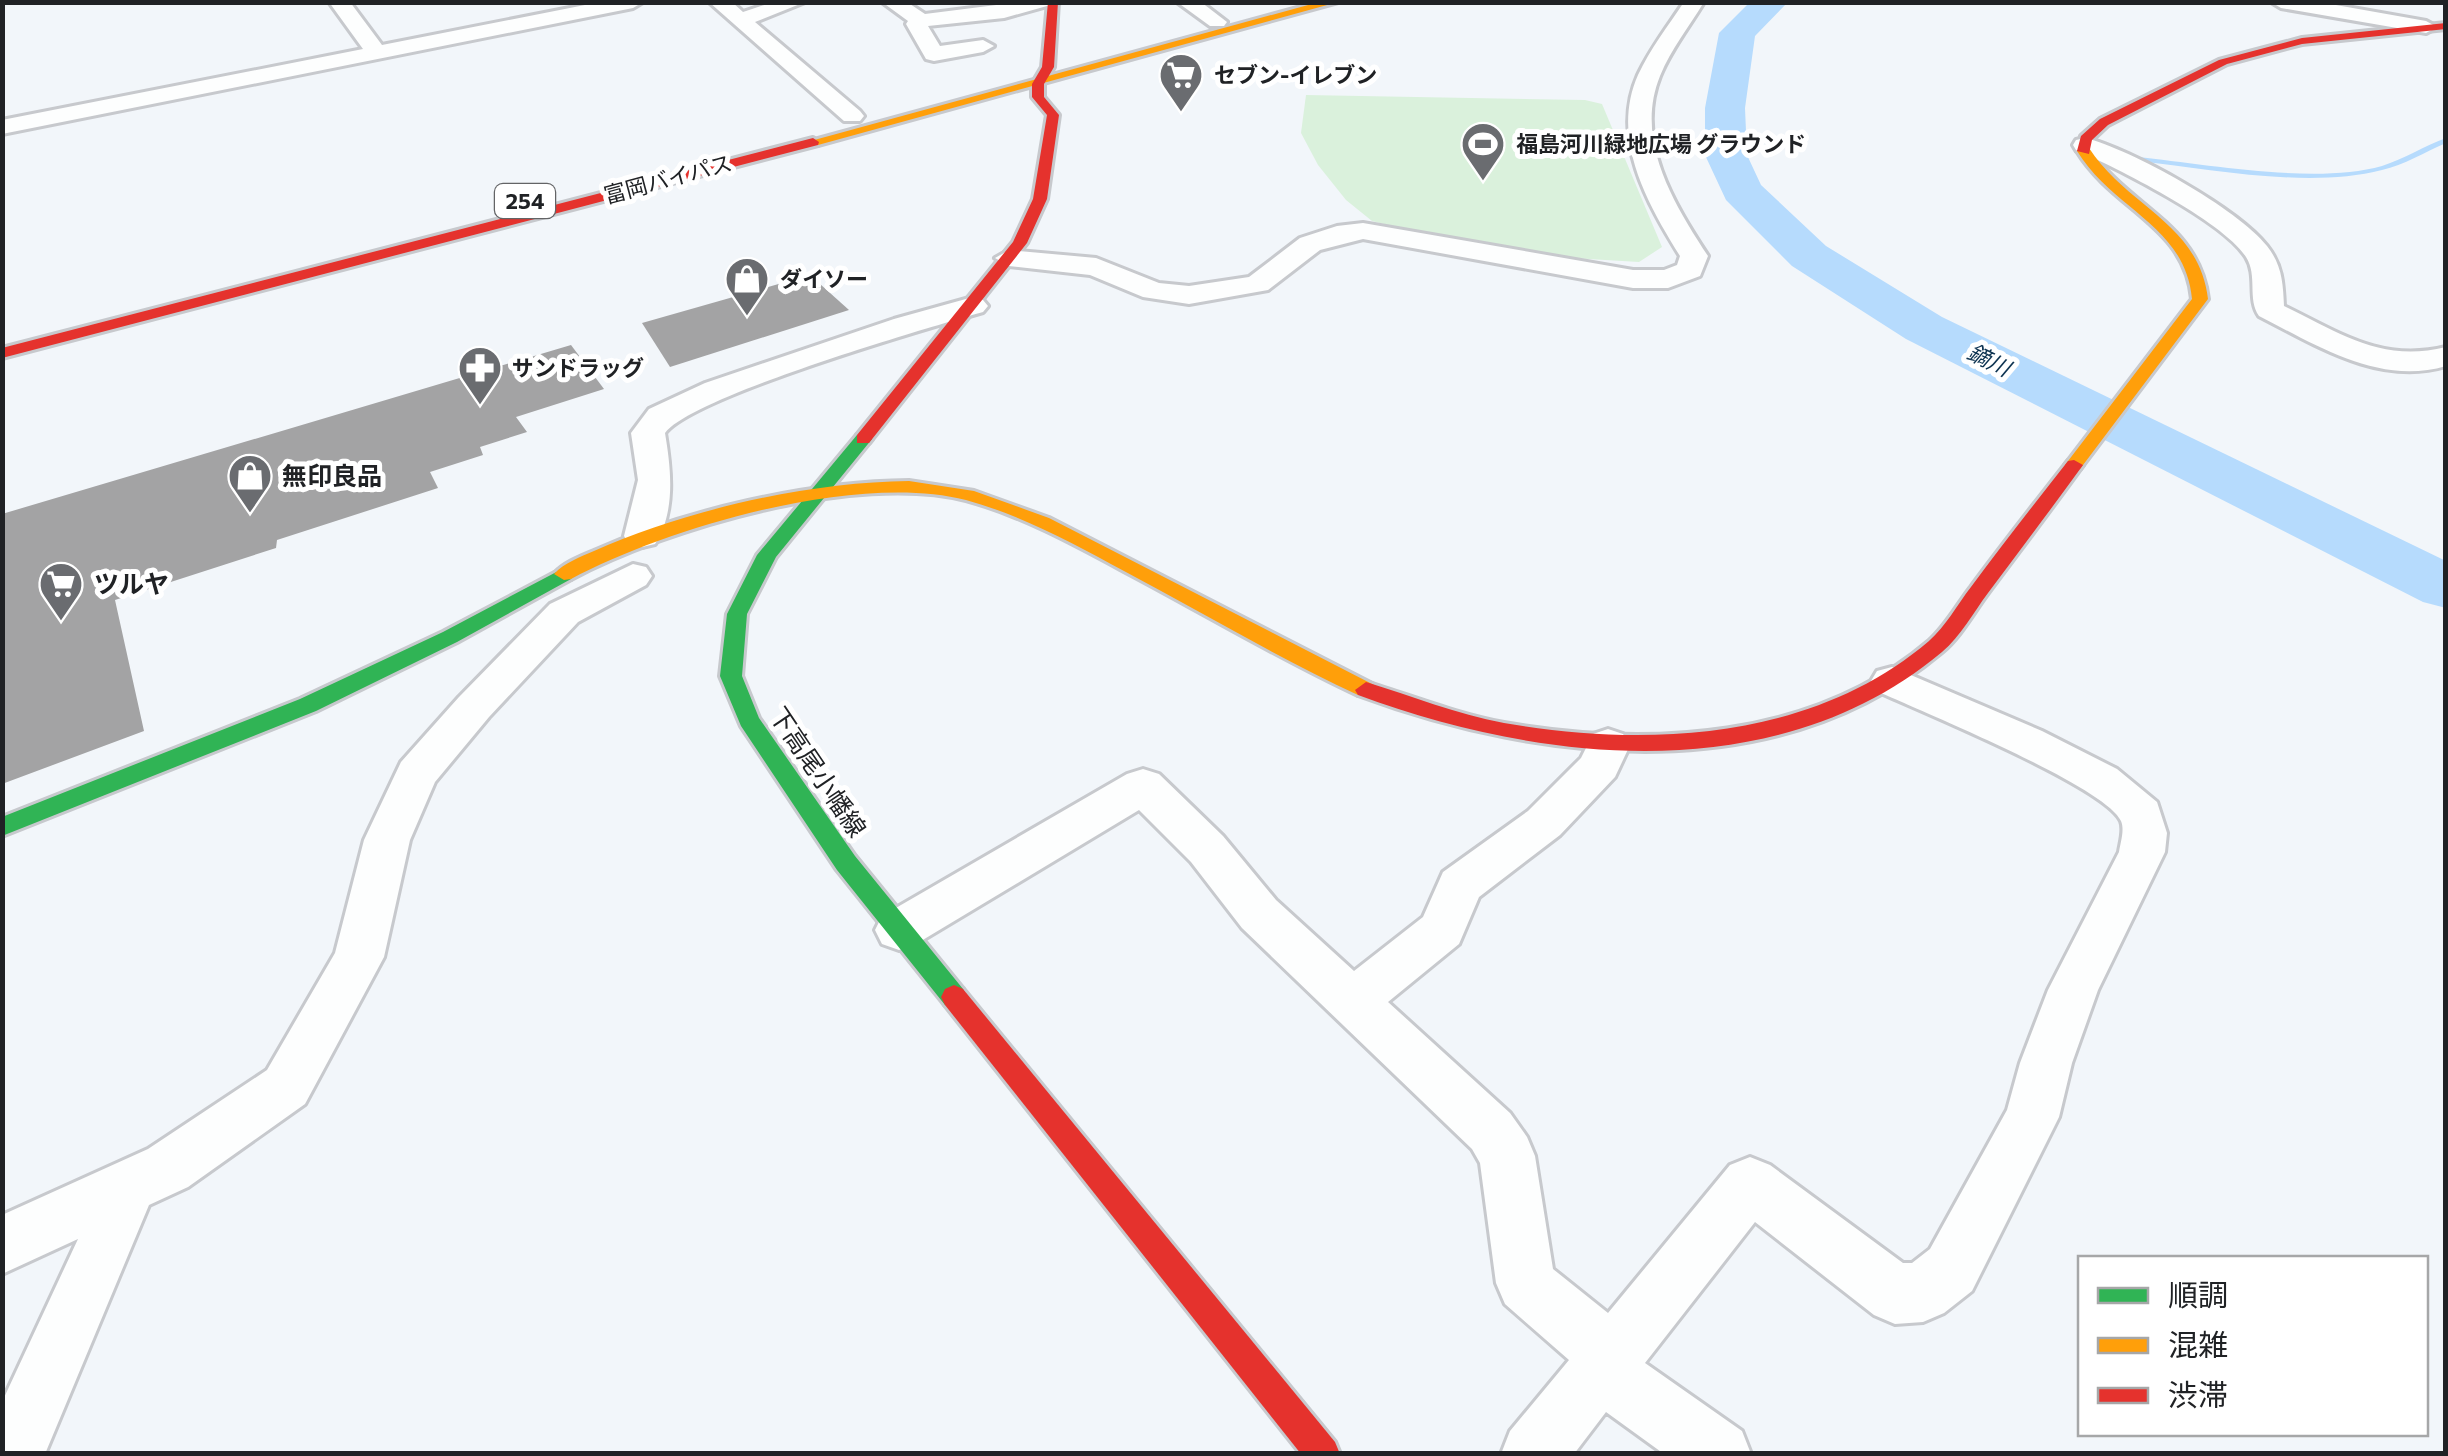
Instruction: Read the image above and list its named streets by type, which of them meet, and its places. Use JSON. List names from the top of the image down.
{
  "streets": {
    "main road": ["富岡バイパス", "254", "下高尾小幡線"]
  },
  "crossings": [
    ["富岡バイパス", "下高尾小幡線"]
  ],
  "water": ["鏑川"],
  "places": {
    "supermarket": ["セブン-イレブン", "ツルヤ"],
    "sports": ["福島河川緑地広場 グラウンド"],
    "shop": ["ダイソー", "無印良品"],
    "pharmacy": ["サンドラッグ"]
  },
  "legend": ["順調", "混雑", "渋滞"]
}
